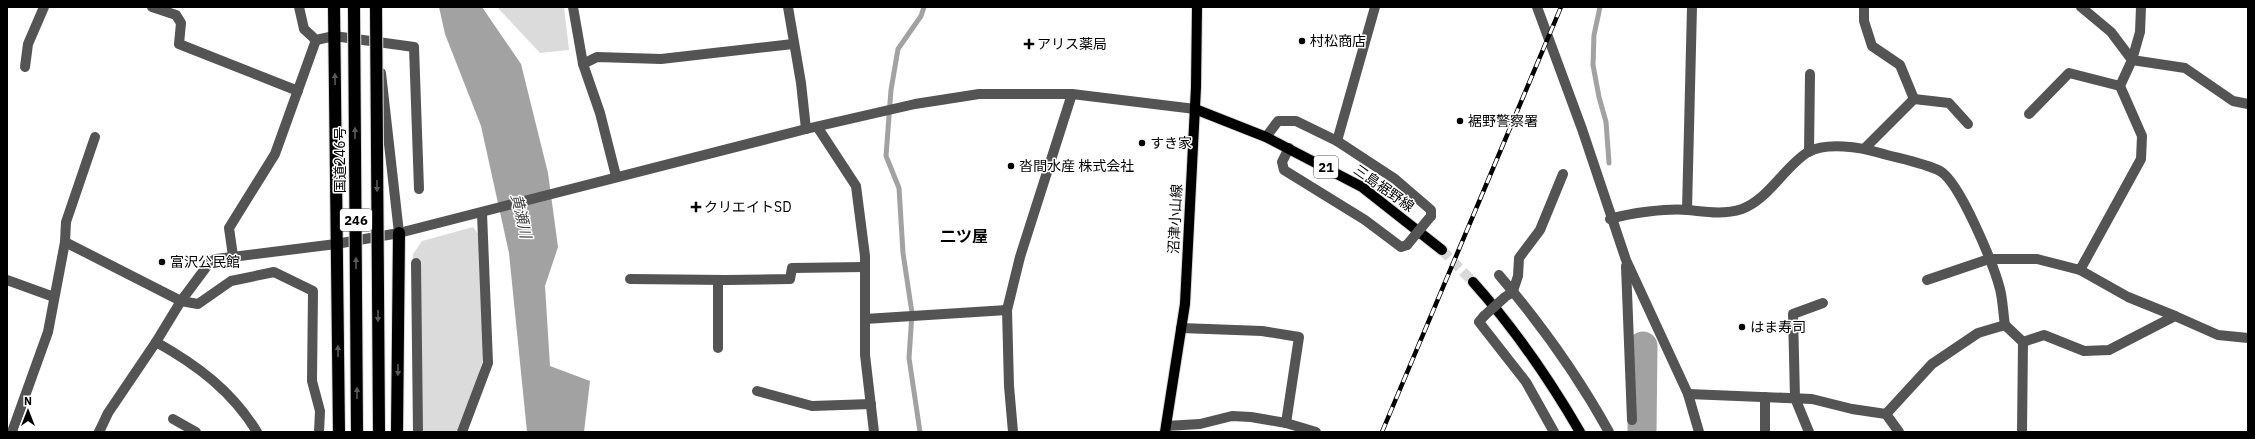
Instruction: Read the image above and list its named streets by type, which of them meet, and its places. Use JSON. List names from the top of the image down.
{
  "streets": {
    "highway": ["国道246号", "246"],
    "main road": ["21", "三島裾野線", "沼津小山線"]
  },
  "crossings": [
    ["三島裾野線", "沼津小山線"]
  ],
  "districts": ["二ツ屋"],
  "water": ["黄瀬川"],
  "places": {
    "other": [
      "村松商店",
      "裾野警察署",
      "すき家",
      "沓間水産 株式会社",
      "富沢公民館",
      "はま寿司"
    ],
    "health": ["アリス薬局", "クリエイトSD"]
  },
  "north": "top"
}
